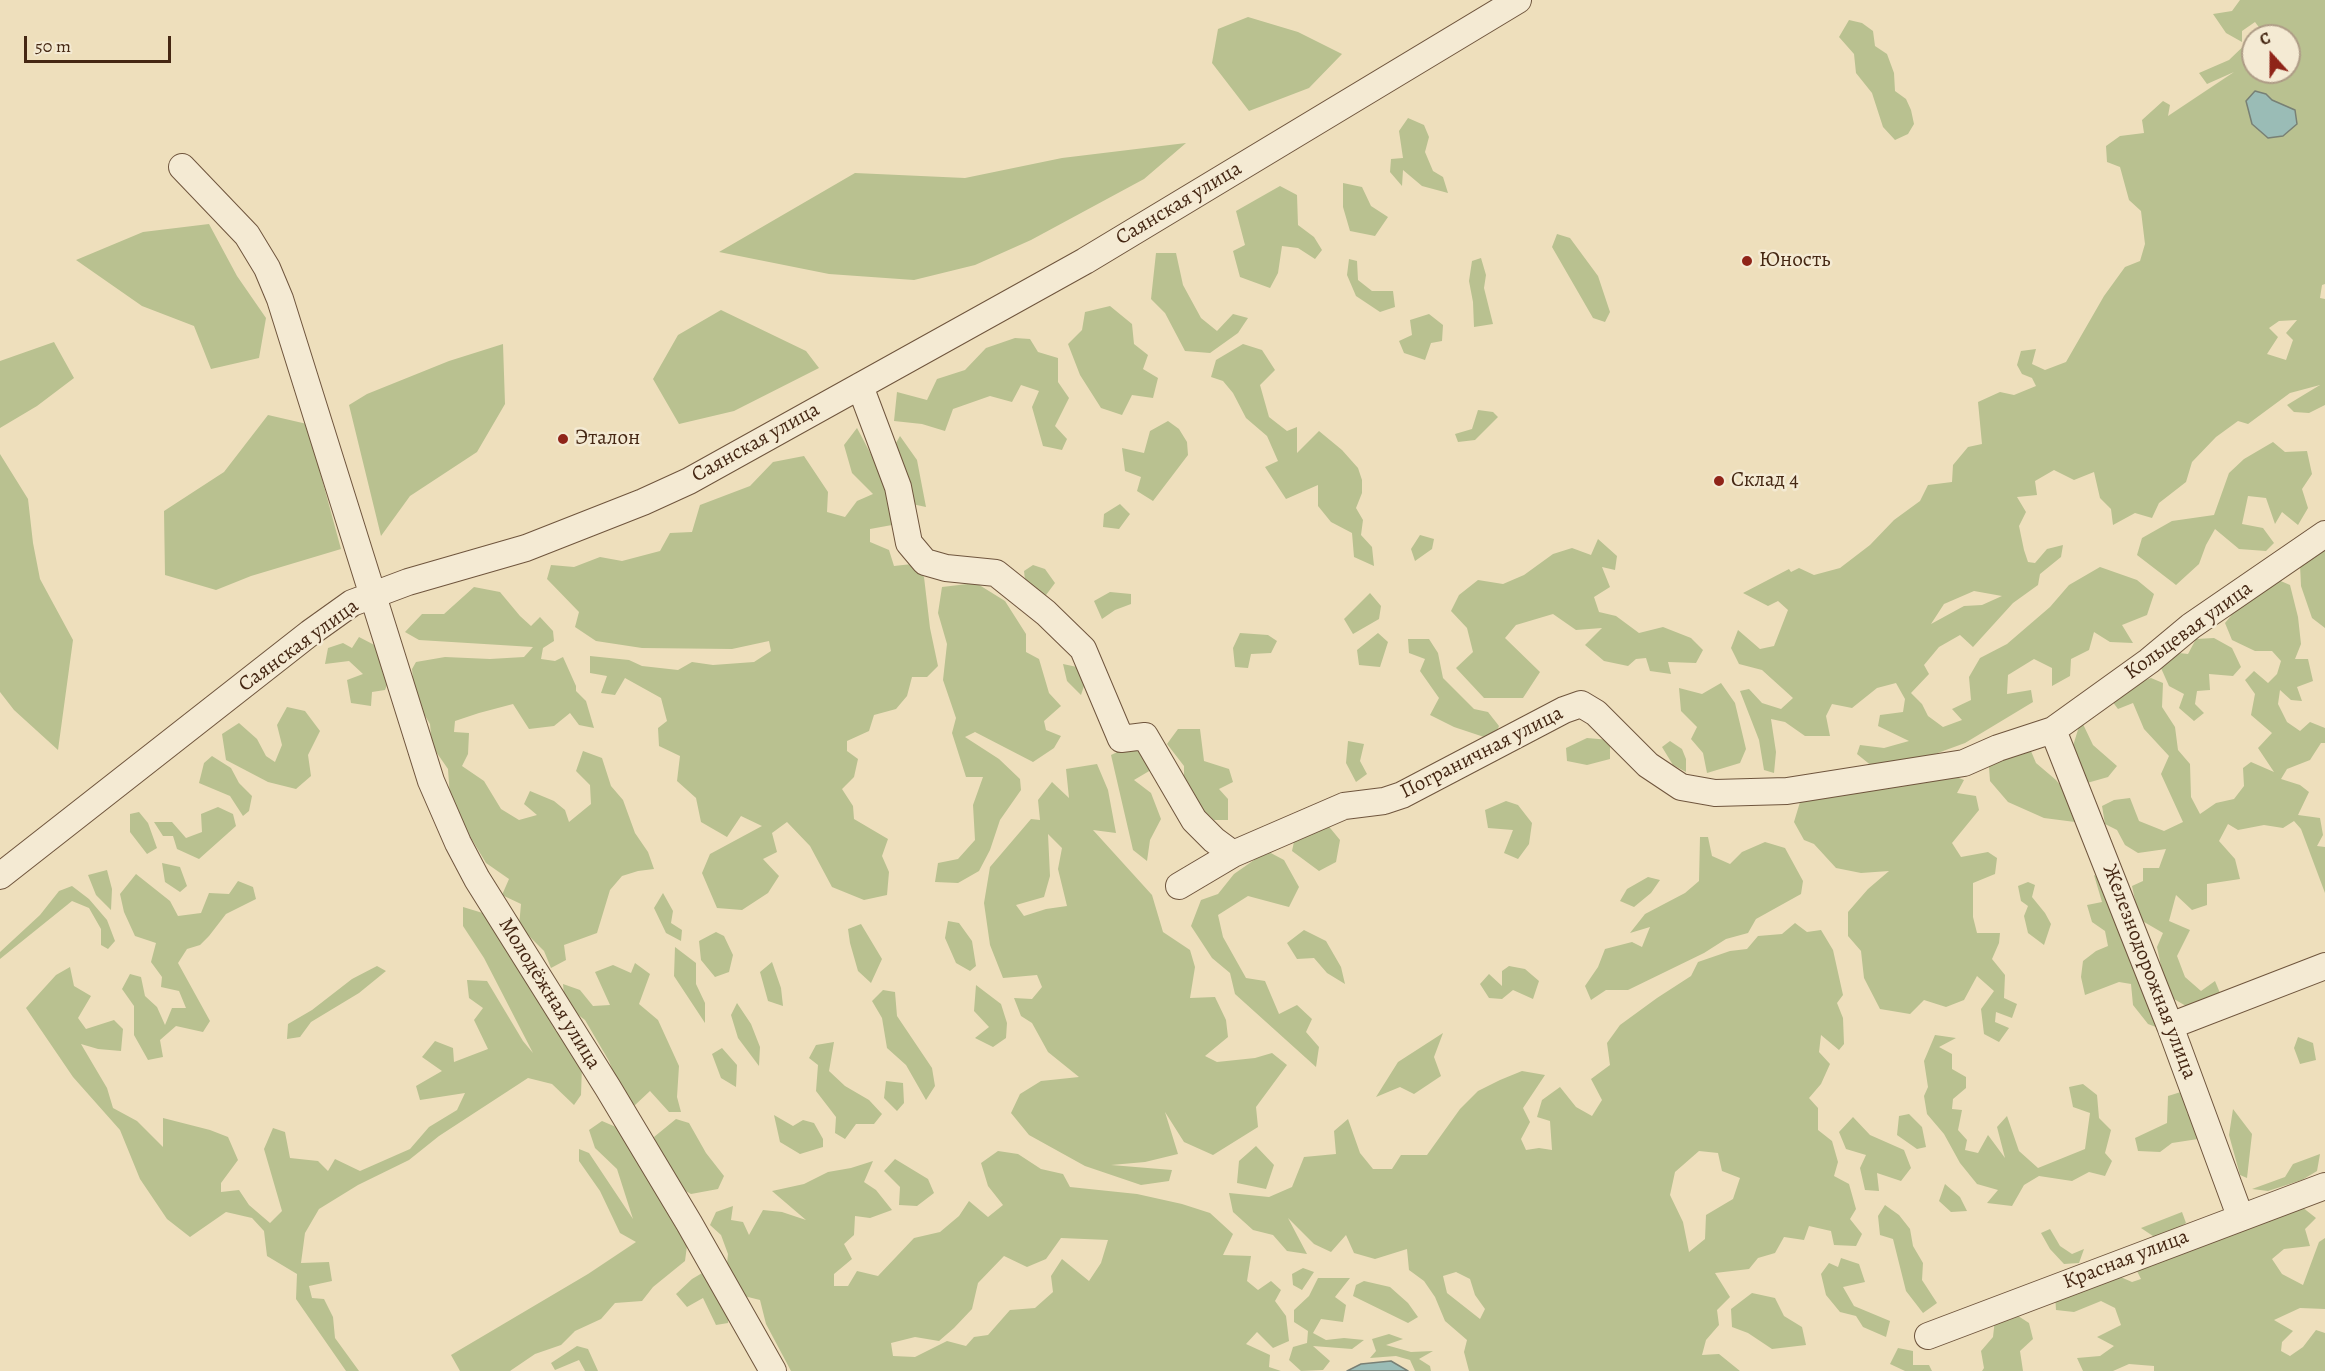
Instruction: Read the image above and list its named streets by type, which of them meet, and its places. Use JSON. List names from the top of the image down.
{
  "streets": {
    "street": [
      "Саянская улица",
      "Кольцевая улица",
      "Пограничная улица",
      "Железнодорожная улица",
      "Молодёжная улица",
      "Красная улица"
    ]
  },
  "crossings": [
    ["Саянская улица", "Молодёжная улица"],
    ["Кольцевая улица", "Пограничная улица"],
    ["Кольцевая улица", "Железнодорожная улица"],
    ["Пограничная улица", "Железнодорожная улица"],
    ["Железнодорожная улица", "Красная улица"]
  ],
  "places": ["Юность", "Эталон", "Склад 4"],
  "scale_bar": "50 m",
  "north": "top"
}
